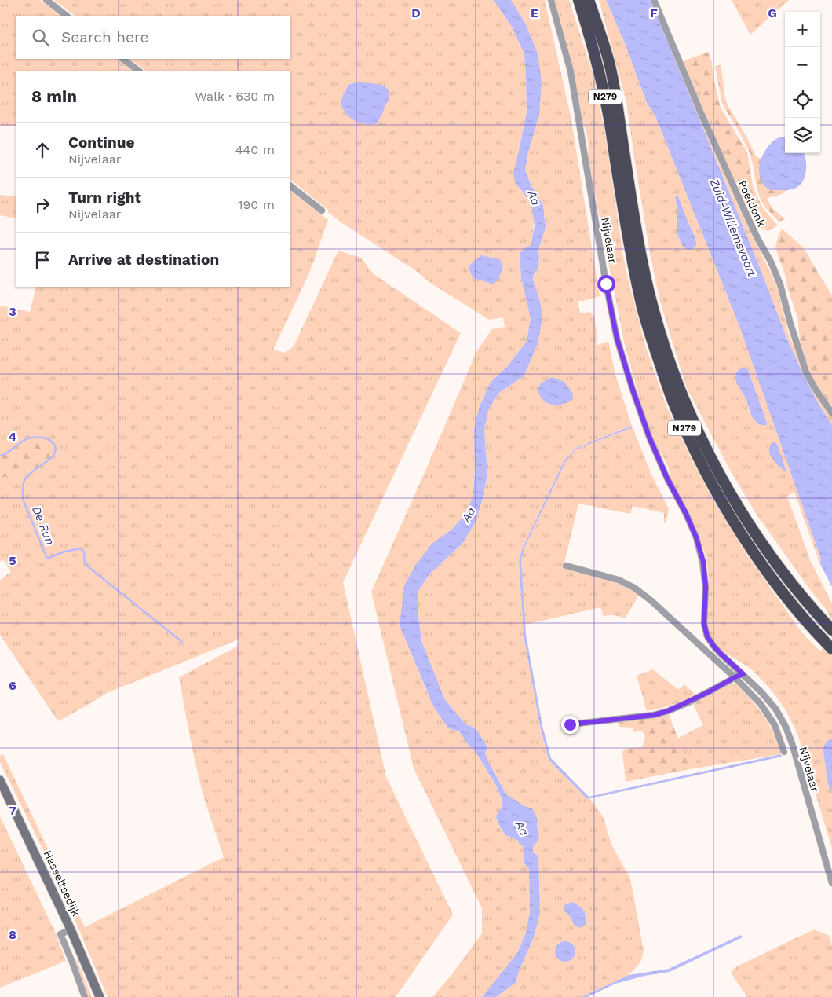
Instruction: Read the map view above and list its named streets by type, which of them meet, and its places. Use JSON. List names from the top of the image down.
{
  "streets": {
    "highway": ["N279"],
    "main road": ["Hasseltsedijk"],
    "street": ["Poeldonk", "Nijvelaar"]
  },
  "water": ["Aa", "Zuid-Willemsvaart", "De Run"],
  "page": {
    "map_buttons": ["+", "−"],
    "search": "Search here",
    "heading": ["8 min", "Walk · 630 m"],
    "list": [
      ["Continue", "Nijvelaar", "440 m"],
      ["Turn right", "Nijvelaar", "190 m"],
      "Arrive at destination"
    ]
  },
  "grid": {
    "columns": [
      "D",
      "E",
      "F",
      "G"
    ],
    "rows": [
      "3",
      "4",
      "5",
      "6",
      "7",
      "8"
    ]
  }
}
